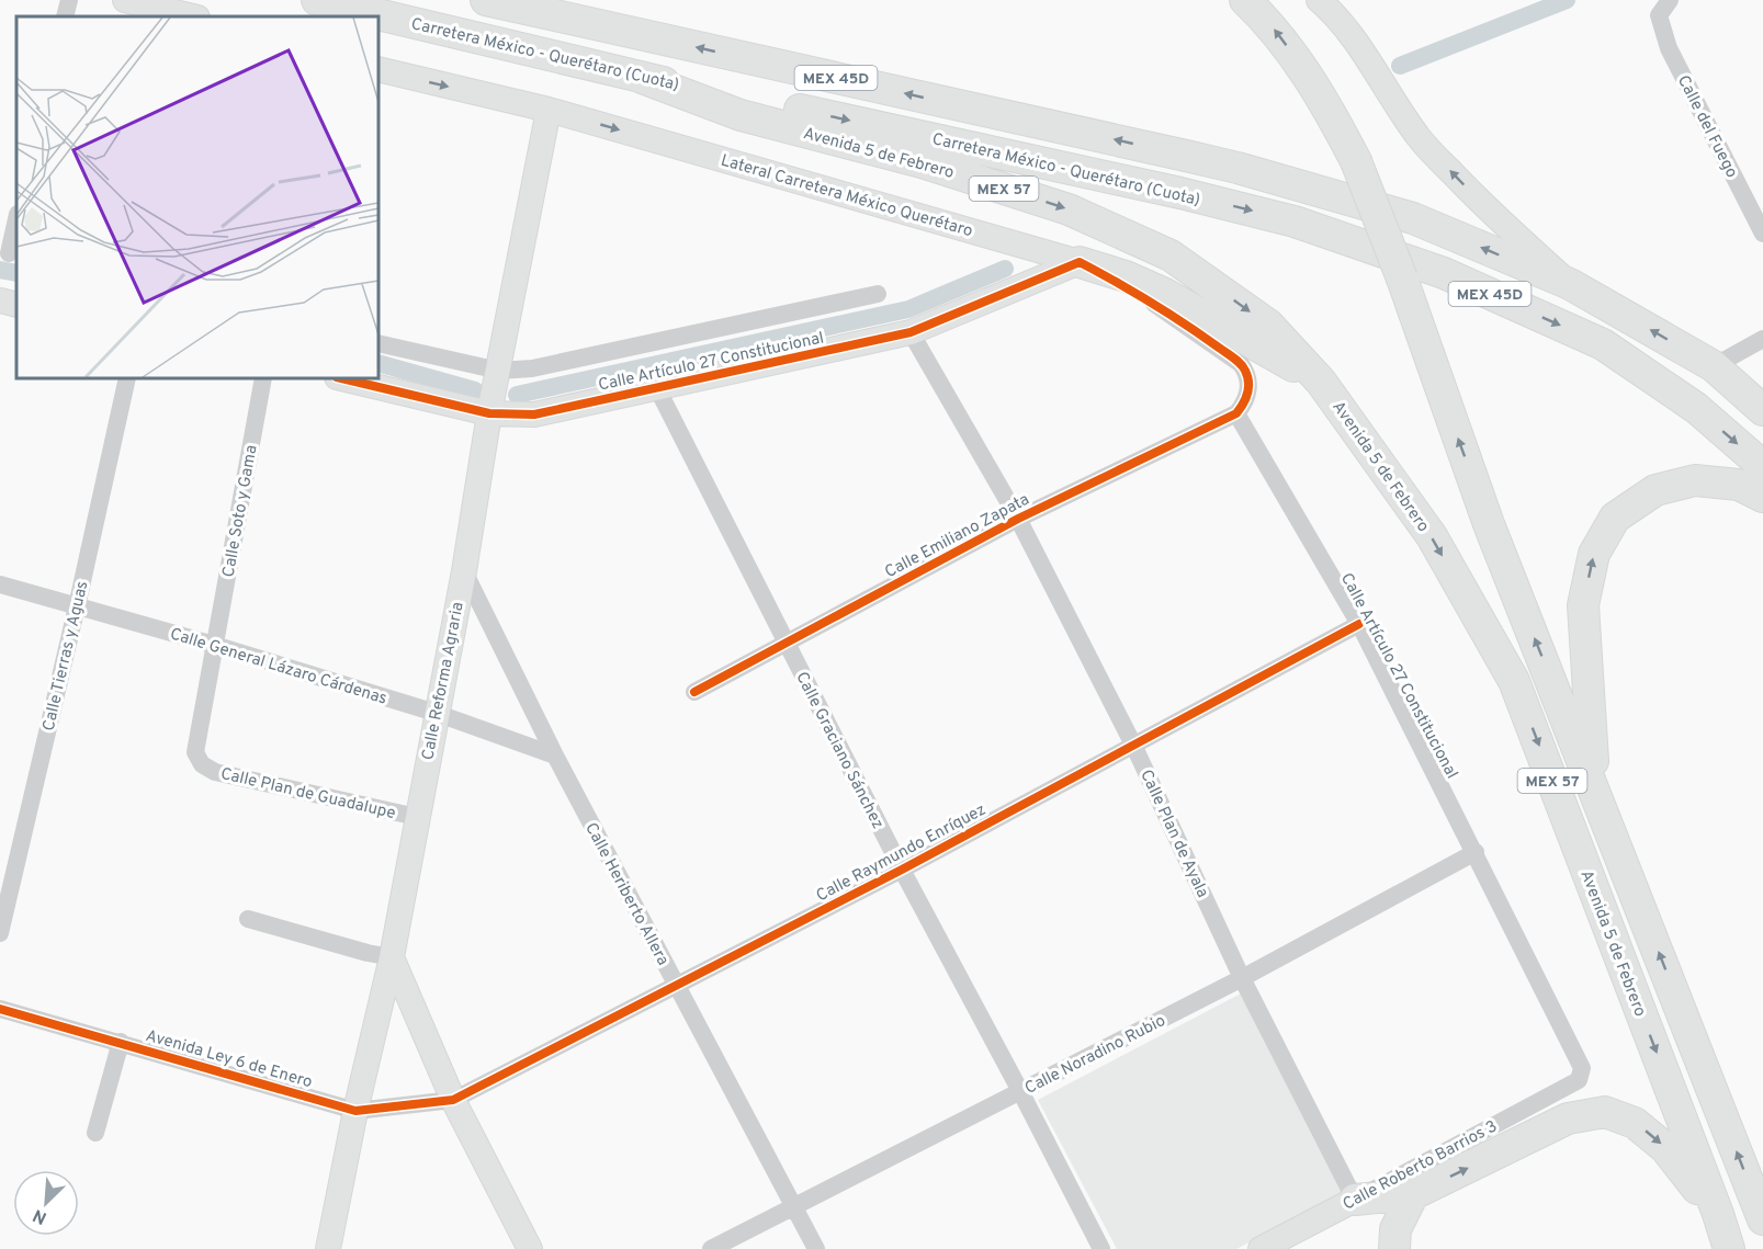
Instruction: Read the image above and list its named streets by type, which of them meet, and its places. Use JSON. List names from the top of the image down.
{
  "streets": {
    "highway": [
      "Carretera México - Querétaro (Cuota)",
      "MEX 45D",
      "Avenida 5 de Febrero",
      "MEX 57"
    ],
    "street": [
      "Calle del Fuego",
      "Lateral Carretera México Querétaro",
      "Calle Artículo 27 Constitucional",
      "Calle Soto y Gama",
      "Calle Emiliano Zapata",
      "Calle Tierras y Aguas",
      "Calle General Lázaro Cárdenas",
      "Calle Reforma Agraria",
      "Calle Graciano Sánchez",
      "Calle Plan de Guadalupe",
      "Calle Plan de Ayala",
      "Calle Raymundo Enríquez",
      "Calle Heriberto Allera",
      "Calle Noradino Rubio",
      "Avenida Ley 6 de Enero",
      "Calle Roberto Barrios 3"
    ]
  },
  "crossings": [
    ["Carretera México - Querétaro (Cuota)", "Avenida 5 de Febrero"],
    ["Lateral Carretera México Querétaro", "Calle Artículo 27 Constitucional"],
    ["Lateral Carretera México Querétaro", "Calle Emiliano Zapata"],
    ["Lateral Carretera México Querétaro", "Calle Reforma Agraria"],
    ["Calle Artículo 27 Constitucional", "Calle Emiliano Zapata"],
    ["Calle Artículo 27 Constitucional", "Calle Reforma Agraria"],
    ["Calle Artículo 27 Constitucional", "Calle Graciano Sánchez"],
    ["Calle Artículo 27 Constitucional", "Calle Plan de Ayala"],
    ["Calle Artículo 27 Constitucional", "Calle Raymundo Enríquez"],
    ["Calle Artículo 27 Constitucional", "Calle Noradino Rubio"],
    ["Calle Artículo 27 Constitucional", "Calle Roberto Barrios 3"],
    ["Calle Soto y Gama", "Calle General Lázaro Cárdenas"],
    ["Calle Soto y Gama", "Calle Plan de Guadalupe"],
    ["Calle Emiliano Zapata", "Calle Graciano Sánchez"],
    ["Calle Emiliano Zapata", "Calle Plan de Ayala"],
    ["Calle Tierras y Aguas", "Calle General Lázaro Cárdenas"],
    ["Calle General Lázaro Cárdenas", "Calle Reforma Agraria"],
    ["Calle General Lázaro Cárdenas", "Calle Heriberto Allera"],
    ["Calle Reforma Agraria", "Calle Plan de Guadalupe"],
    ["Calle Reforma Agraria", "Calle Heriberto Allera"],
    ["Calle Reforma Agraria", "Avenida Ley 6 de Enero"],
    ["Calle Graciano Sánchez", "Calle Raymundo Enríquez"],
    ["Calle Graciano Sánchez", "Calle Noradino Rubio"],
    ["Calle Plan de Ayala", "Calle Raymundo Enríquez"],
    ["Calle Plan de Ayala", "Calle Noradino Rubio"],
    ["Calle Plan de Ayala", "Calle Roberto Barrios 3"],
    ["Calle Raymundo Enríquez", "Calle Heriberto Allera"],
    ["Calle Raymundo Enríquez", "Avenida Ley 6 de Enero"],
    ["Calle Heriberto Allera", "Calle Noradino Rubio"]
  ],
  "one_way": ["Lateral Carretera México Querétaro"],
  "north": "bottom left"
}
